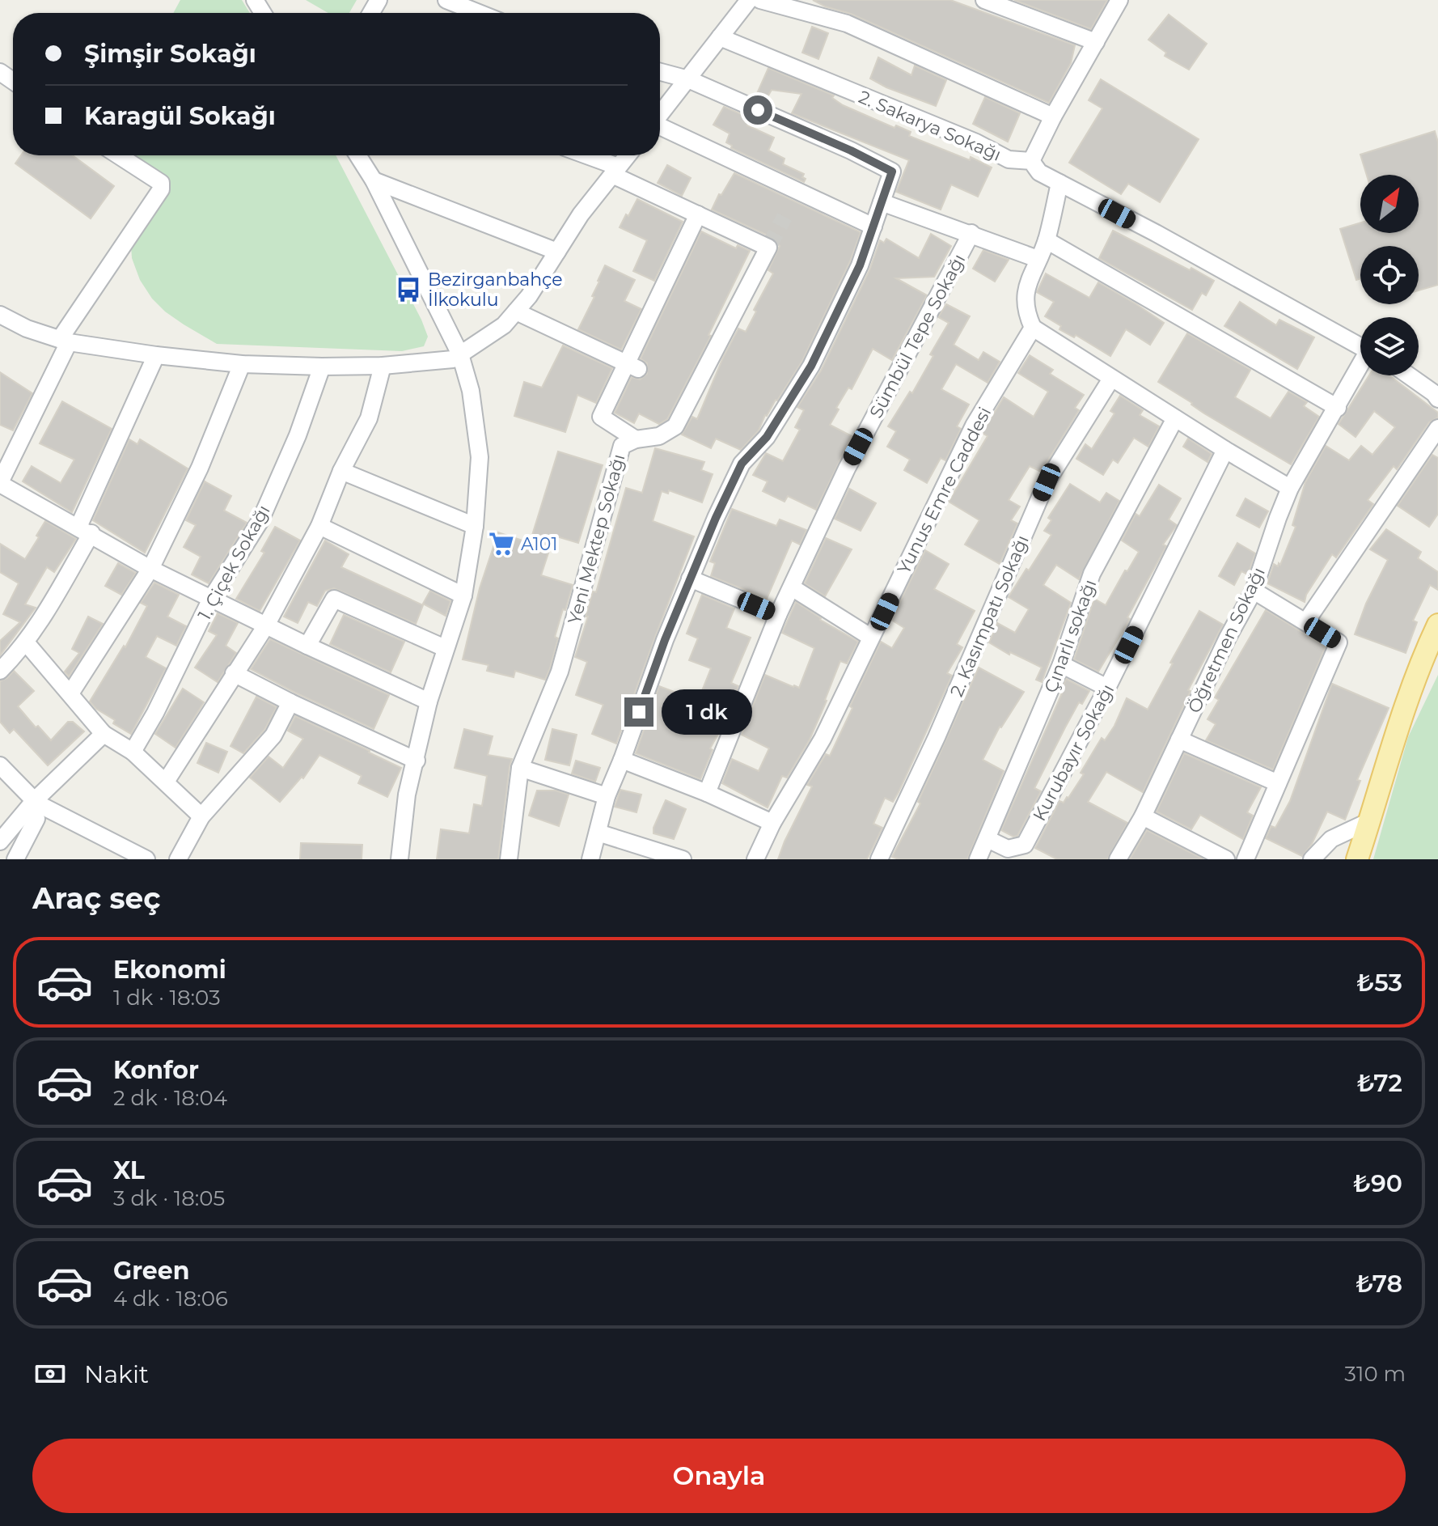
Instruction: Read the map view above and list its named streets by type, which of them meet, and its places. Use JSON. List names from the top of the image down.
{
  "streets": {
    "street": [
      "2. Sakarya Sokağı",
      "Sümbül Tepe Sokağı",
      "Yunus Emre Caddesi",
      "Yeni Mektep Sokağı",
      "1. Çiçek Sokağı",
      "2. Kasımpatı Sokağı",
      "Çınarlı sokağı",
      "Öğretmen Sokağı",
      "Kurubayır Sokağı"
    ]
  },
  "crossings": [
    ["Çınarlı sokağı", "Kurubayır Sokağı"]
  ],
  "places": {
    "bus stop": ["Bezirganbahçe İlkokulu"],
    "supermarket": ["A101"]
  },
  "north": "top right",
  "page": {
    "banner": ["Şimşir Sokağı", "Karagül Sokağı"],
    "bubble": "1 dk",
    "heading": "Araç seç",
    "list": [
      {
        "name": "Ekonomi",
        "note": "1 dk · 18:03",
        "value": "₺53"
      },
      {
        "name": "Konfor",
        "note": "2 dk · 18:04",
        "value": "₺72"
      },
      {
        "name": "XL",
        "note": "3 dk · 18:05",
        "value": "₺90"
      },
      {
        "name": "Green",
        "note": "4 dk · 18:06",
        "value": "₺78"
      }
    ],
    "pay": ["Nakit", "310 m"],
    "buttons": "Onayla"
  }
}
